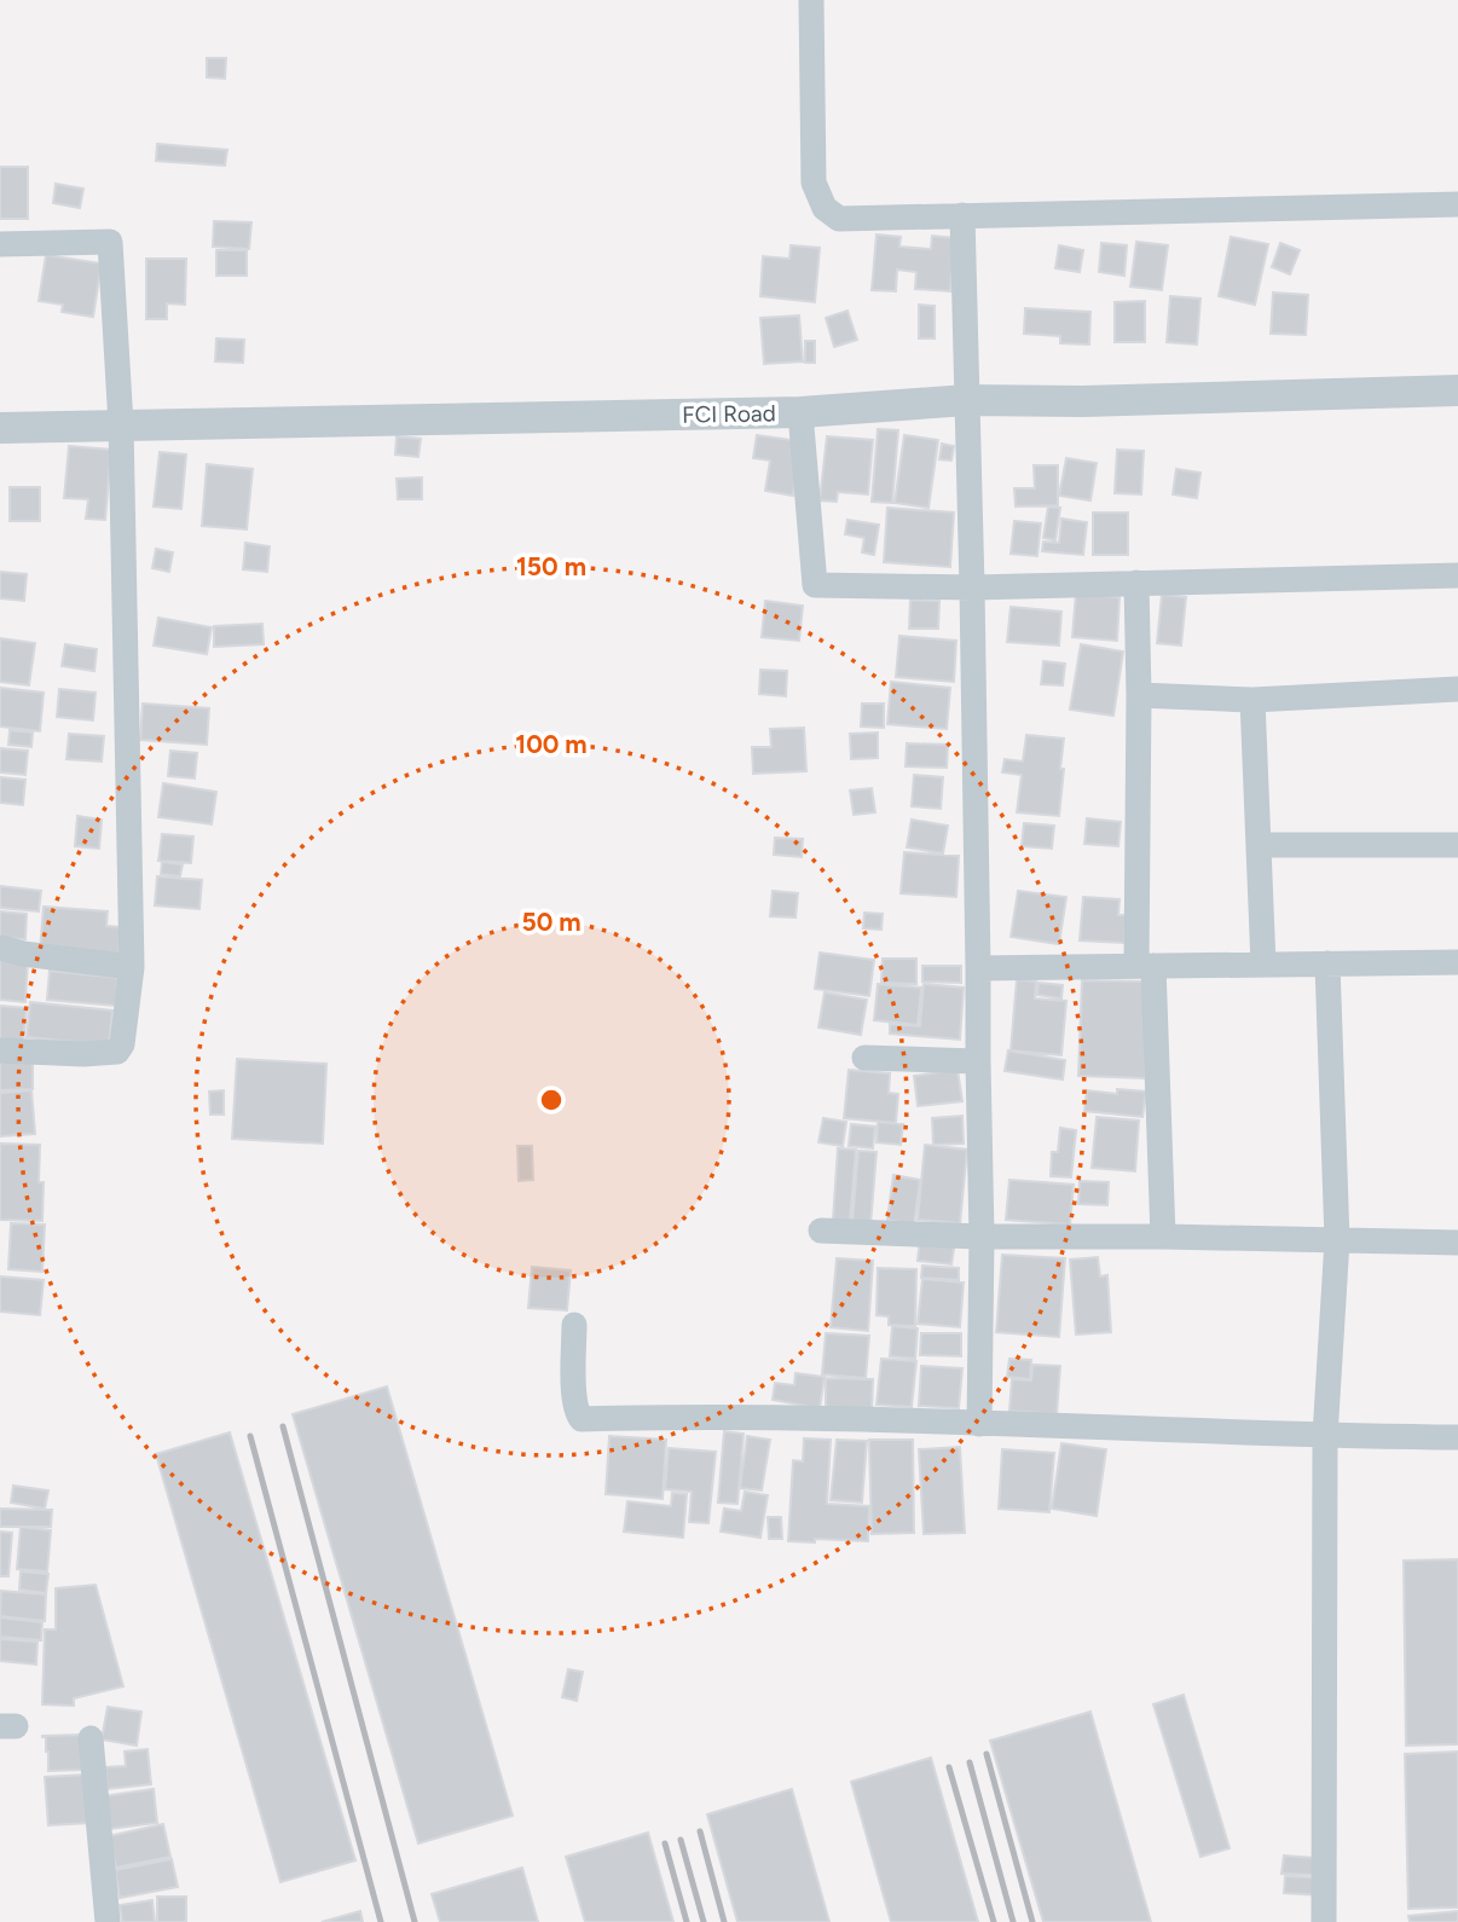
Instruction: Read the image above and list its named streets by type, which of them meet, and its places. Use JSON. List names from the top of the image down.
{
  "streets": {
    "street": ["FCI Road"]
  },
  "rings": ["150 m", "100 m", "50 m"]
}
